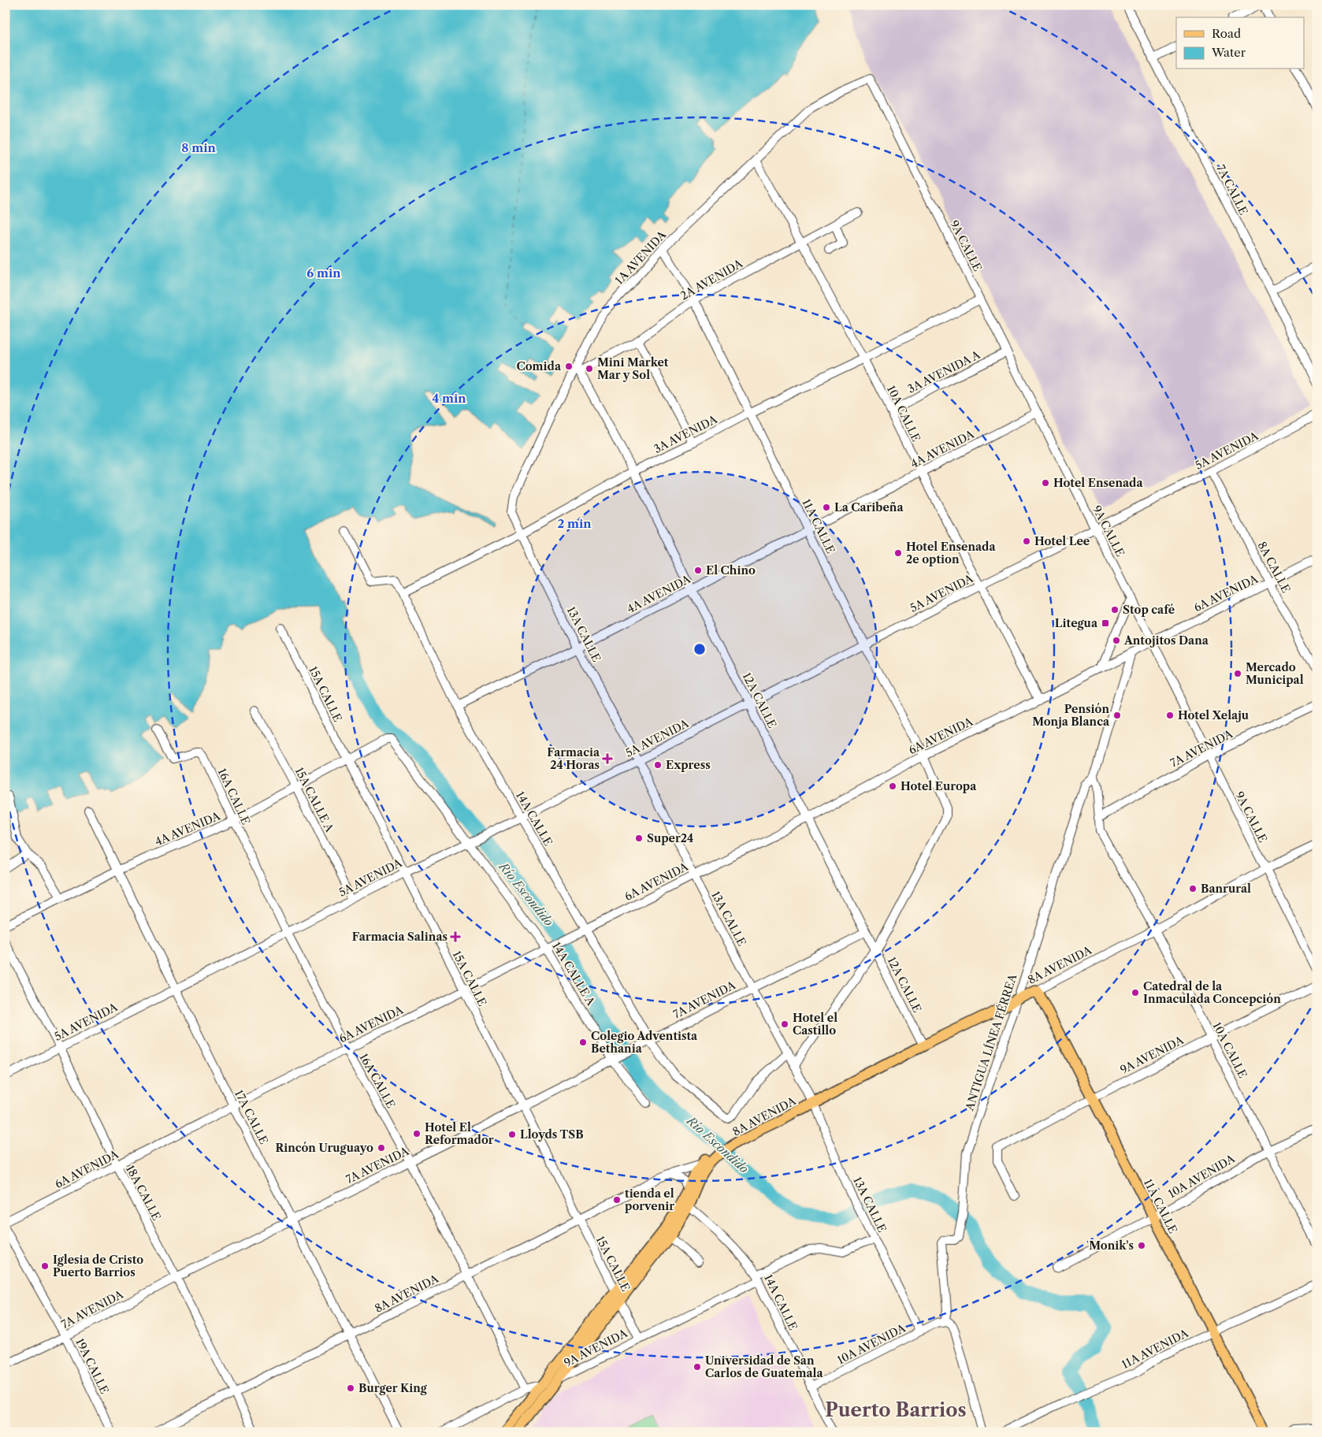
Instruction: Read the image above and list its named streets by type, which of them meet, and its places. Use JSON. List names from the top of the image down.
{
  "streets": {
    "main road": ["11A CALLE", "8A AVENIDA"],
    "street": [
      "7A CALLE",
      "9A CALLE",
      "1A AVENIDA",
      "2A AVENIDA",
      "3A AVENIDA A",
      "10A CALLE",
      "3A AVENIDA",
      "4A AVENIDA",
      "5A AVENIDA",
      "8A CALLE",
      "6A AVENIDA",
      "13A CALLE",
      "15A CALLE",
      "12A CALLE",
      "7A AVENIDA",
      "16A CALLE",
      "15A CALLE A",
      "14A CALLE",
      "14A CALLE A",
      "ANTIGUA LÍNEA FÉRREA",
      "9A AVENIDA",
      "17A CALLE",
      "10A AVENIDA",
      "18A CALLE",
      "11A AVENIDA",
      "19A CALLE"
    ]
  },
  "crossings": [
    ["9A CALLE", "1A AVENIDA"],
    ["9A CALLE", "3A AVENIDA A"],
    ["9A CALLE", "3A AVENIDA"],
    ["9A CALLE", "4A AVENIDA"],
    ["9A CALLE", "5A AVENIDA"],
    ["9A CALLE", "6A AVENIDA"],
    ["9A CALLE", "7A AVENIDA"],
    ["9A CALLE", "8A AVENIDA"],
    ["1A AVENIDA", "2A AVENIDA"],
    ["1A AVENIDA", "10A CALLE"],
    ["1A AVENIDA", "11A CALLE"],
    ["1A AVENIDA", "13A CALLE"],
    ["1A AVENIDA", "12A CALLE"],
    ["2A AVENIDA", "10A CALLE"],
    ["2A AVENIDA", "11A CALLE"],
    ["2A AVENIDA", "12A CALLE"],
    ["3A AVENIDA A", "10A CALLE"],
    ["10A CALLE", "3A AVENIDA"],
    ["10A CALLE", "4A AVENIDA"],
    ["10A CALLE", "5A AVENIDA"],
    ["10A CALLE", "6A AVENIDA"],
    ["10A CALLE", "7A AVENIDA"],
    ["10A CALLE", "8A AVENIDA"],
    ["10A CALLE", "ANTIGUA LÍNEA FÉRREA"],
    ["10A CALLE", "9A AVENIDA"],
    ["10A CALLE", "10A AVENIDA"],
    ["3A AVENIDA", "11A CALLE"],
    ["3A AVENIDA", "13A CALLE"],
    ["3A AVENIDA", "12A CALLE"],
    ["3A AVENIDA", "14A CALLE"],
    ["4A AVENIDA", "11A CALLE"],
    ["4A AVENIDA", "13A CALLE"],
    ["4A AVENIDA", "15A CALLE"],
    ["4A AVENIDA", "12A CALLE"],
    ["4A AVENIDA", "16A CALLE"],
    ["4A AVENIDA", "15A CALLE A"],
    ["4A AVENIDA", "14A CALLE"],
    ["4A AVENIDA", "14A CALLE A"],
    ["4A AVENIDA", "17A CALLE"],
    ["5A AVENIDA", "11A CALLE"],
    ["5A AVENIDA", "8A CALLE"],
    ["5A AVENIDA", "13A CALLE"],
    ["5A AVENIDA", "15A CALLE"],
    ["5A AVENIDA", "12A CALLE"],
    ["5A AVENIDA", "16A CALLE"],
    ["5A AVENIDA", "15A CALLE A"],
    ["5A AVENIDA", "14A CALLE"],
    ["5A AVENIDA", "14A CALLE A"],
    ["5A AVENIDA", "17A CALLE"],
    ["5A AVENIDA", "18A CALLE"],
    ["11A CALLE", "6A AVENIDA"],
    ["11A CALLE", "12A CALLE"],
    ["11A CALLE", "8A AVENIDA"],
    ["11A CALLE", "9A AVENIDA"],
    ["11A CALLE", "10A AVENIDA"],
    ["11A CALLE", "11A AVENIDA"],
    ["8A CALLE", "6A AVENIDA"],
    ["6A AVENIDA", "13A CALLE"],
    ["6A AVENIDA", "15A CALLE"],
    ["6A AVENIDA", "12A CALLE"],
    ["6A AVENIDA", "16A CALLE"],
    ["6A AVENIDA", "14A CALLE"],
    ["6A AVENIDA", "14A CALLE A"],
    ["6A AVENIDA", "ANTIGUA LÍNEA FÉRREA"],
    ["6A AVENIDA", "17A CALLE"],
    ["6A AVENIDA", "18A CALLE"],
    ["13A CALLE", "7A AVENIDA"],
    ["13A CALLE", "14A CALLE"],
    ["13A CALLE", "8A AVENIDA"],
    ["13A CALLE", "9A AVENIDA"],
    ["13A CALLE", "10A AVENIDA"],
    ["15A CALLE", "7A AVENIDA"],
    ["15A CALLE", "8A AVENIDA"],
    ["15A CALLE", "9A AVENIDA"],
    ["12A CALLE", "7A AVENIDA"],
    ["12A CALLE", "8A AVENIDA"],
    ["7A AVENIDA", "16A CALLE"],
    ["7A AVENIDA", "14A CALLE"],
    ["7A AVENIDA", "14A CALLE A"],
    ["7A AVENIDA", "17A CALLE"],
    ["7A AVENIDA", "18A CALLE"],
    ["7A AVENIDA", "19A CALLE"],
    ["16A CALLE", "8A AVENIDA"],
    ["16A CALLE", "9A AVENIDA"],
    ["14A CALLE", "8A AVENIDA"],
    ["14A CALLE", "9A AVENIDA"],
    ["14A CALLE", "10A AVENIDA"],
    ["8A AVENIDA", "ANTIGUA LÍNEA FÉRREA"],
    ["8A AVENIDA", "17A CALLE"],
    ["8A AVENIDA", "18A CALLE"],
    ["ANTIGUA LÍNEA FÉRREA", "10A AVENIDA"]
  ],
  "districts": ["Puerto Barrios"],
  "water": ["Río Escondido"],
  "places": {
    "other": [
      "Comida",
      "Mini Market Mar y Sol",
      "Hotel Ensenada",
      "La Caribeña",
      "Hotel Lee",
      "Hotel Ensenada 2e option",
      "El Chino",
      "Stop café",
      "Antojitos Dana",
      "Mercado Municipal",
      "Pensión Monja Blanca",
      "Hotel Xelaju",
      "Express",
      "Hotel Europa",
      "Super24",
      "Banrural",
      "Catedral de la Inmaculada Concepción",
      "Hotel el Castillo",
      "Colegio Adventista Bethania",
      "Hotel El Reformador",
      "Lloyds TSB",
      "Rincón Uruguayo",
      "tienda el porvenir",
      "Monik's",
      "Iglesia de Cristo Puerto Barrios",
      "Universidad de San Carlos de Guatemala",
      "Burger King"
    ],
    "transit": ["Litegua"],
    "health": ["Farmacia 24 Horas", "Farmacia Salinas"]
  },
  "legend": ["Road", "Water"],
  "rings": [
    "8 min",
    "6 min",
    "4 min",
    "2 min"
  ]
}
